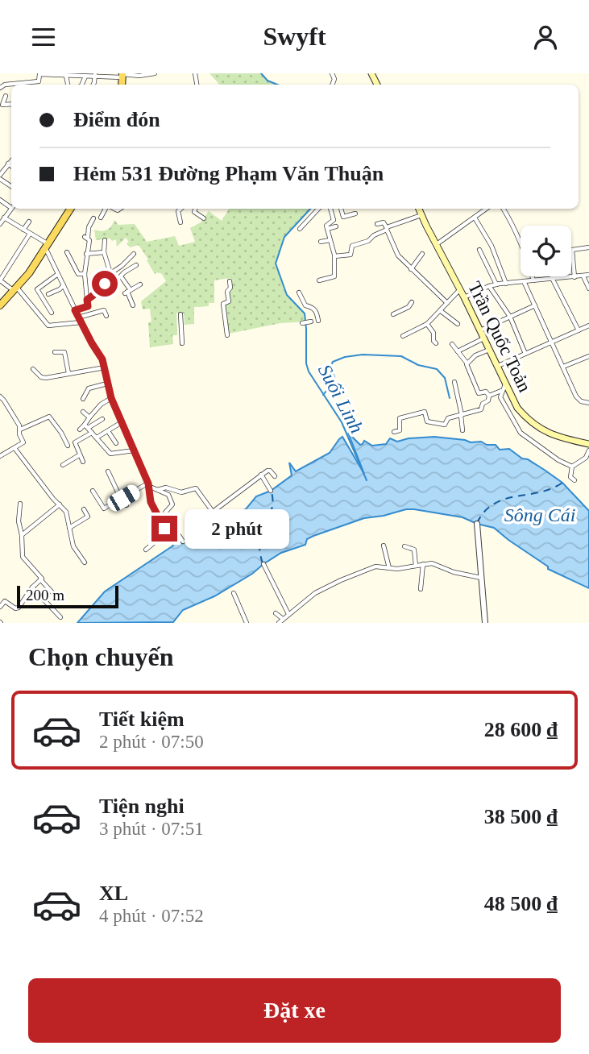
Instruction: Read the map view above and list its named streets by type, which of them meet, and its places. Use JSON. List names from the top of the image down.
{
  "streets": {
    "main road": ["Trần Quốc Toản"]
  },
  "water": ["Suối Linh", "Sông Cái"],
  "scale_bar": "200 m",
  "page": {
    "header": "Swyft",
    "banner": ["Điểm đón", "Hẻm 531 Đường Phạm Văn Thuận"],
    "bubble": "2 phút",
    "scale": "200 m",
    "heading": "Chọn chuyến",
    "list": [
      {
        "name": "Tiết kiệm",
        "note": "2 phút · 07:50",
        "value": "28 600 ₫"
      },
      {
        "name": "Tiện nghi",
        "note": "3 phút · 07:51",
        "value": "38 500 ₫"
      },
      {
        "name": "XL",
        "note": "4 phút · 07:52",
        "value": "48 500 ₫"
      }
    ],
    "buttons": "Đặt xe"
  }
}
